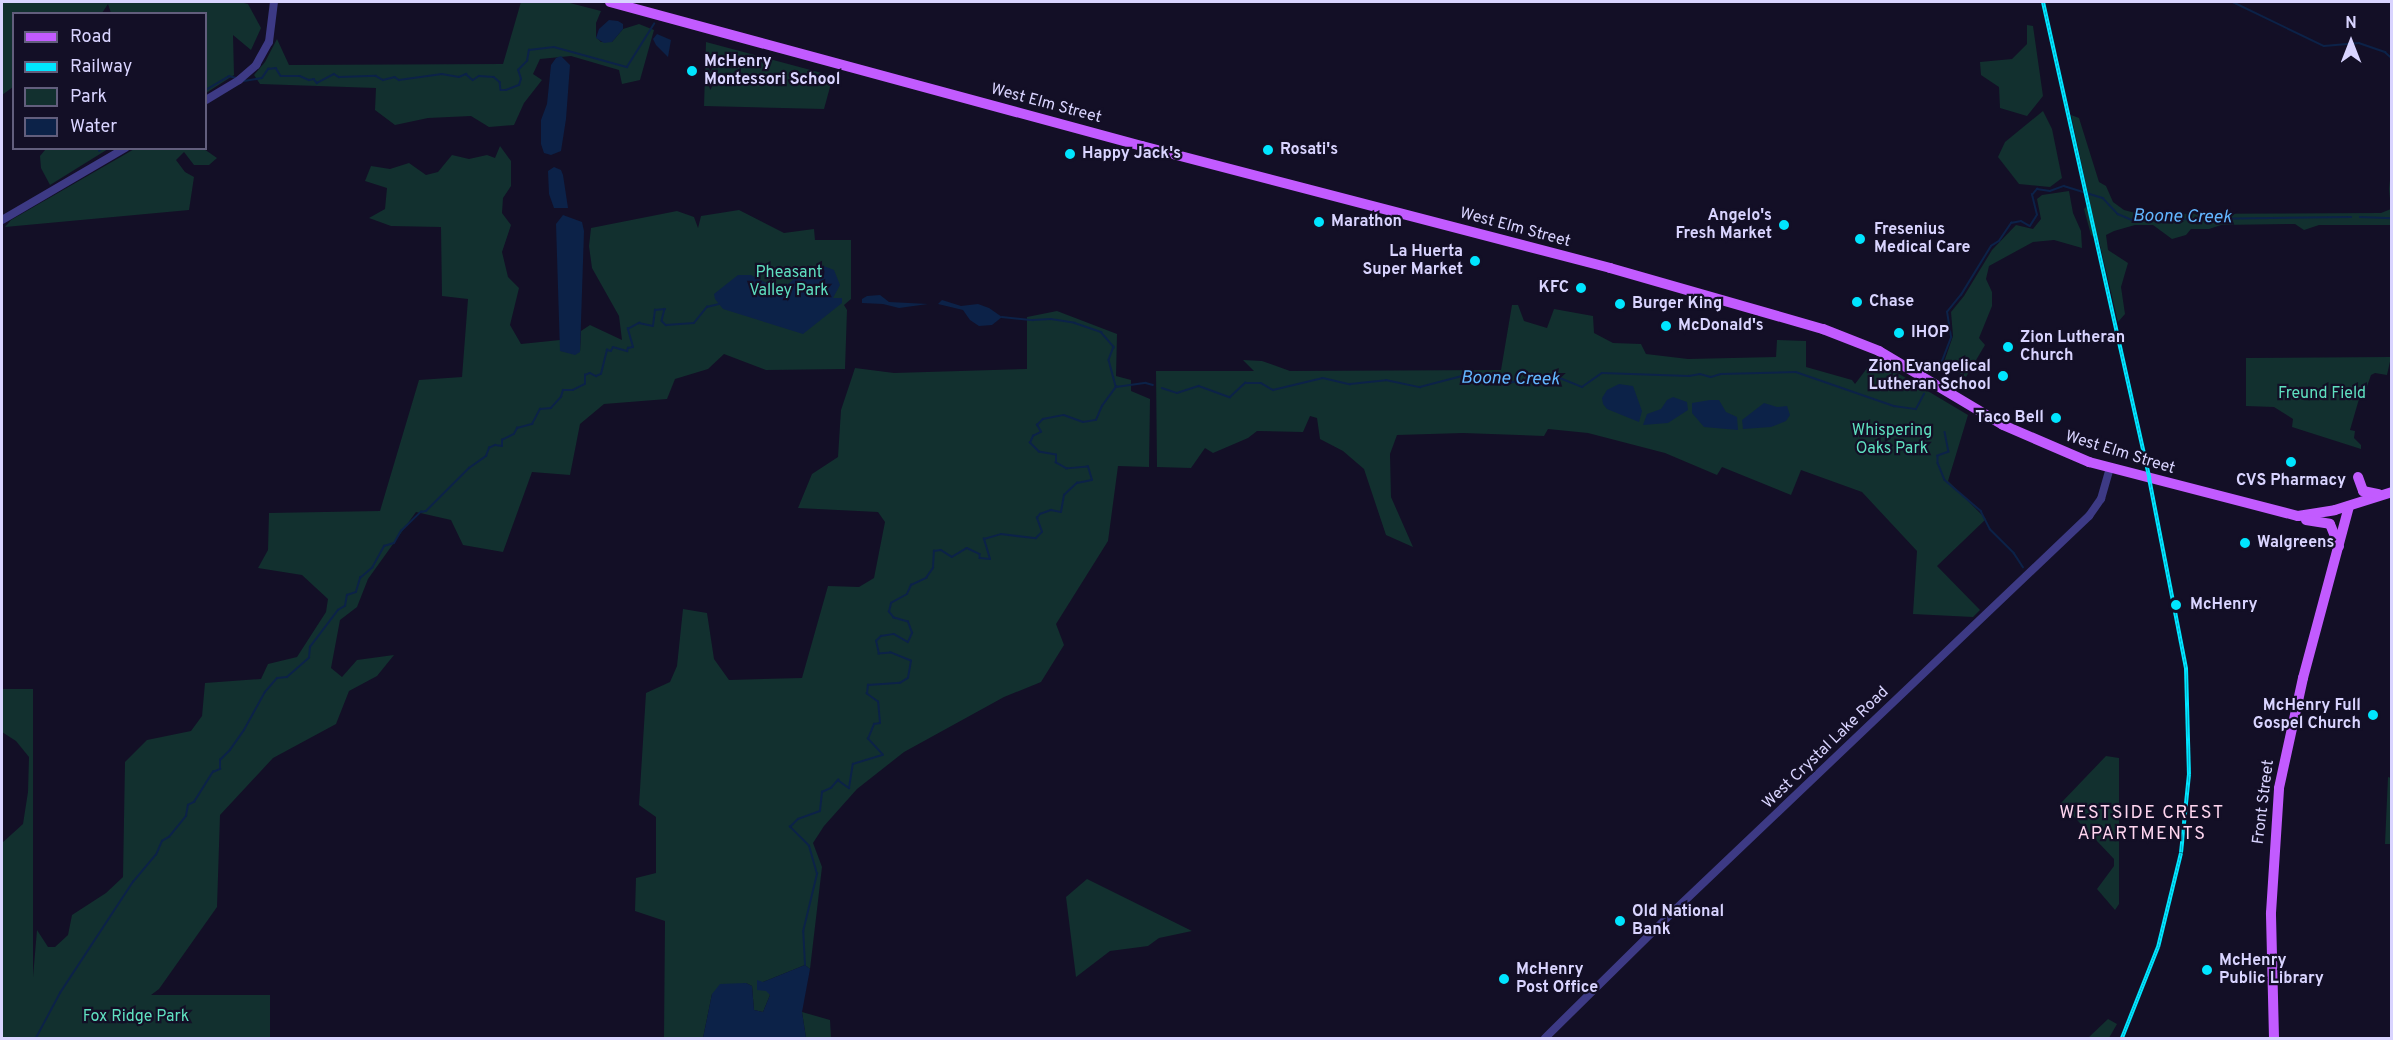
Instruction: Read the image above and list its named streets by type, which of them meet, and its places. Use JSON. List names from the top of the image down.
{
  "streets": {
    "main road": ["West Elm Street", "Front Street"],
    "street": ["West Crystal Lake Road"]
  },
  "crossings": [
    ["West Elm Street", "West Crystal Lake Road"],
    ["West Elm Street", "Front Street"]
  ],
  "districts": ["WESTSIDE CREST APARTMENTS"],
  "water": ["Boone Creek"],
  "parks": [
    "Pheasant Valley Park",
    "Freund Field",
    "Whispering Oaks Park",
    "Fox Ridge Park"
  ],
  "places": [
    "McHenry Montessori School",
    "Rosati's",
    "Happy Jack's",
    "Marathon",
    "Angelo's Fresh Market",
    "Fresenius Medical Care",
    "La Huerta Super Market",
    "KFC",
    "Chase",
    "Burger King",
    "McDonald's",
    "IHOP",
    "Zion Lutheran Church",
    "Zion Evangelical Lutheran School",
    "Taco Bell",
    "CVS Pharmacy",
    "Walgreens",
    "McHenry",
    "McHenry Full Gospel Church",
    "Old National Bank",
    "McHenry Public Library",
    "McHenry Post Office"
  ],
  "legend": [
    "Road",
    "Railway",
    "Park",
    "Water"
  ],
  "north": "top"
}
